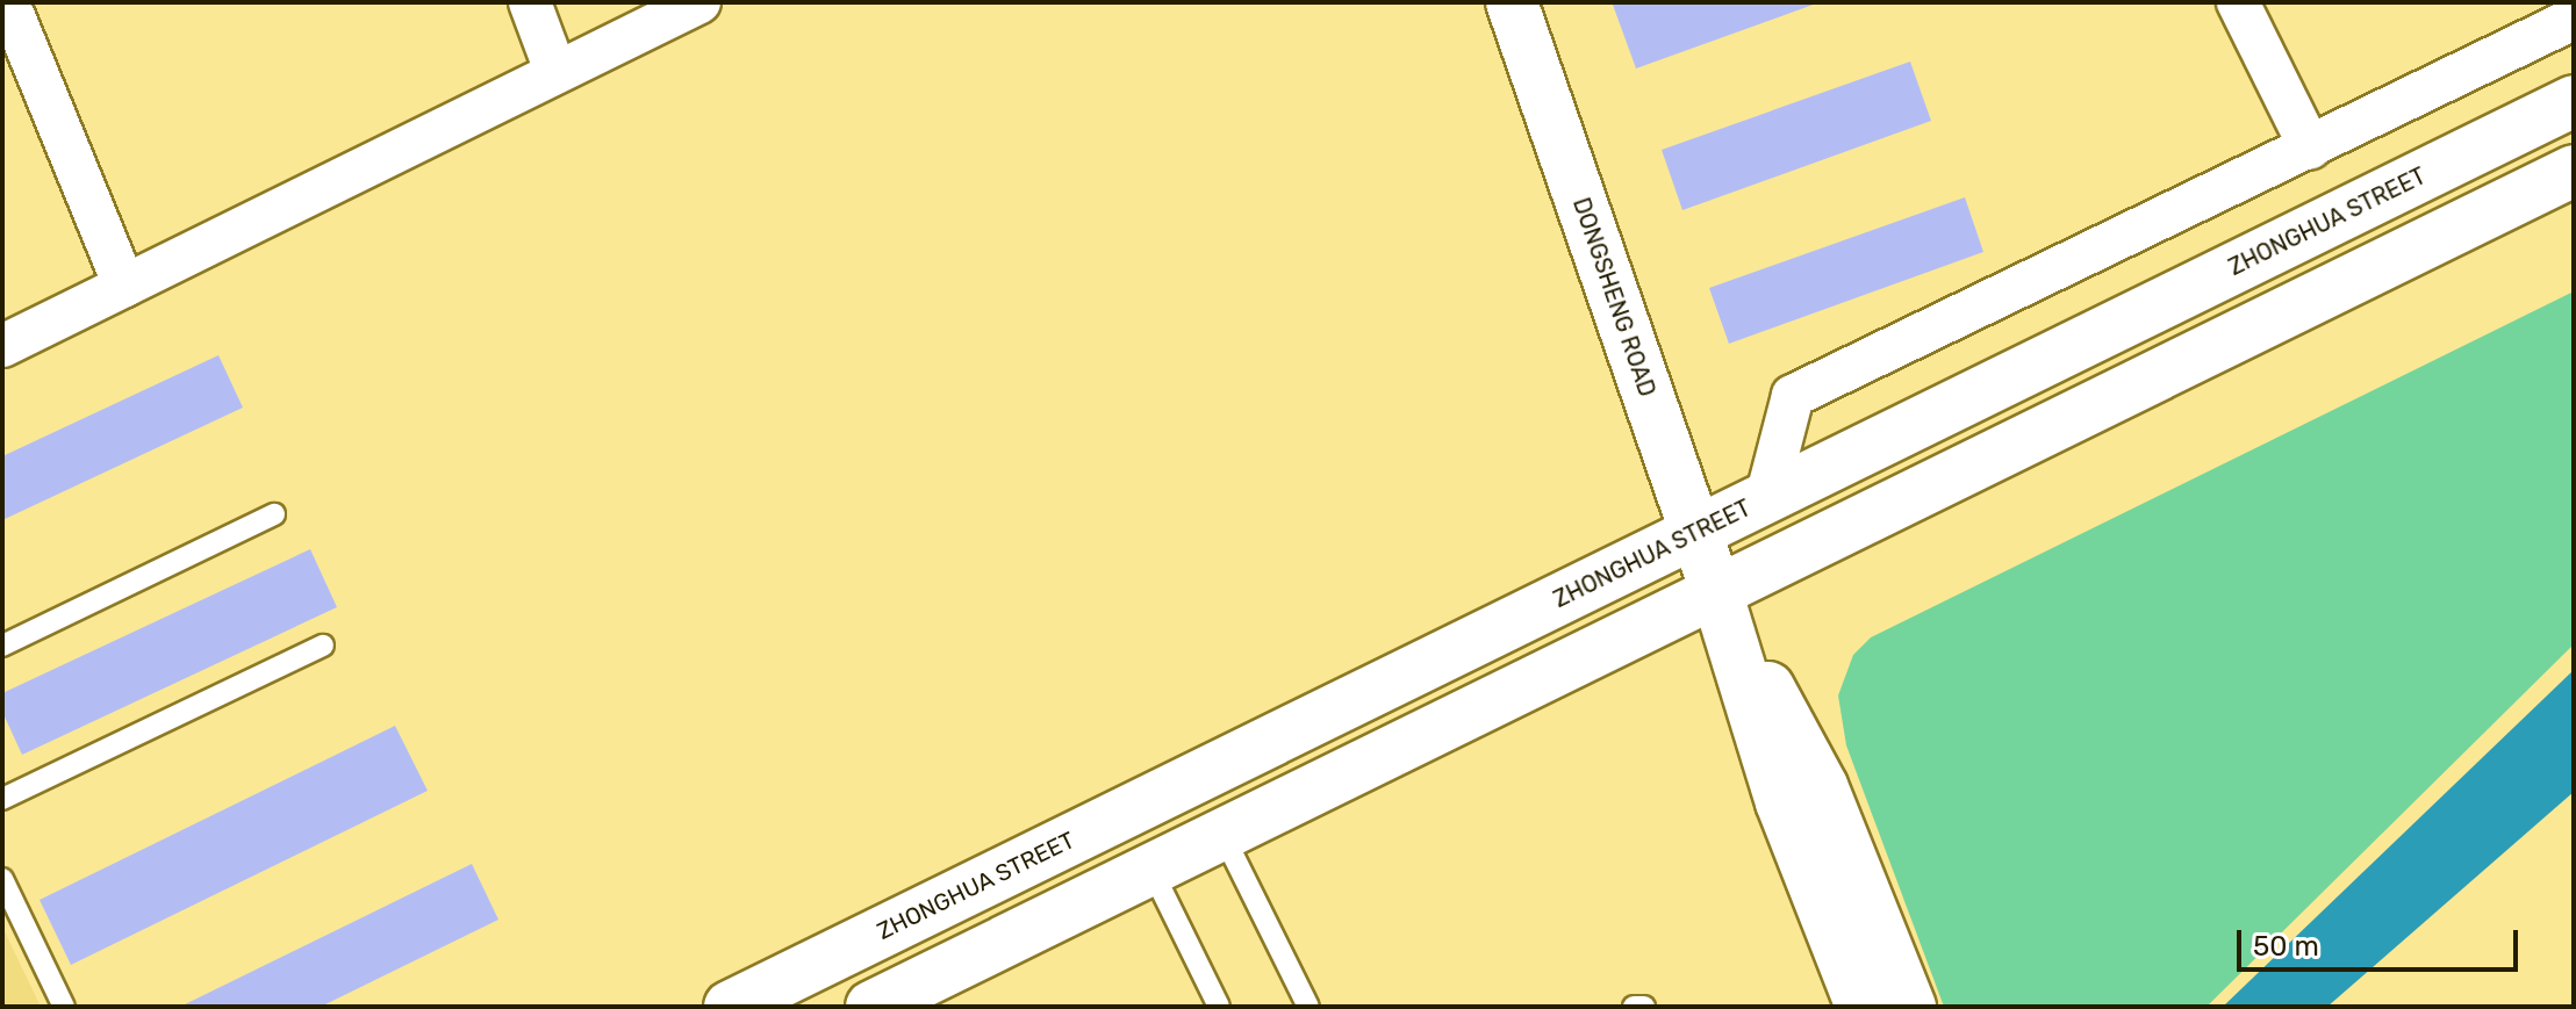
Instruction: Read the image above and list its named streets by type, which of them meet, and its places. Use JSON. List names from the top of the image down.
{
  "streets": {
    "main road": ["ZHONGHUA STREET", "DONGSHENG ROAD"]
  },
  "crossings": [
    ["ZHONGHUA STREET", "DONGSHENG ROAD"]
  ],
  "scale_bar": "50 m"
}
